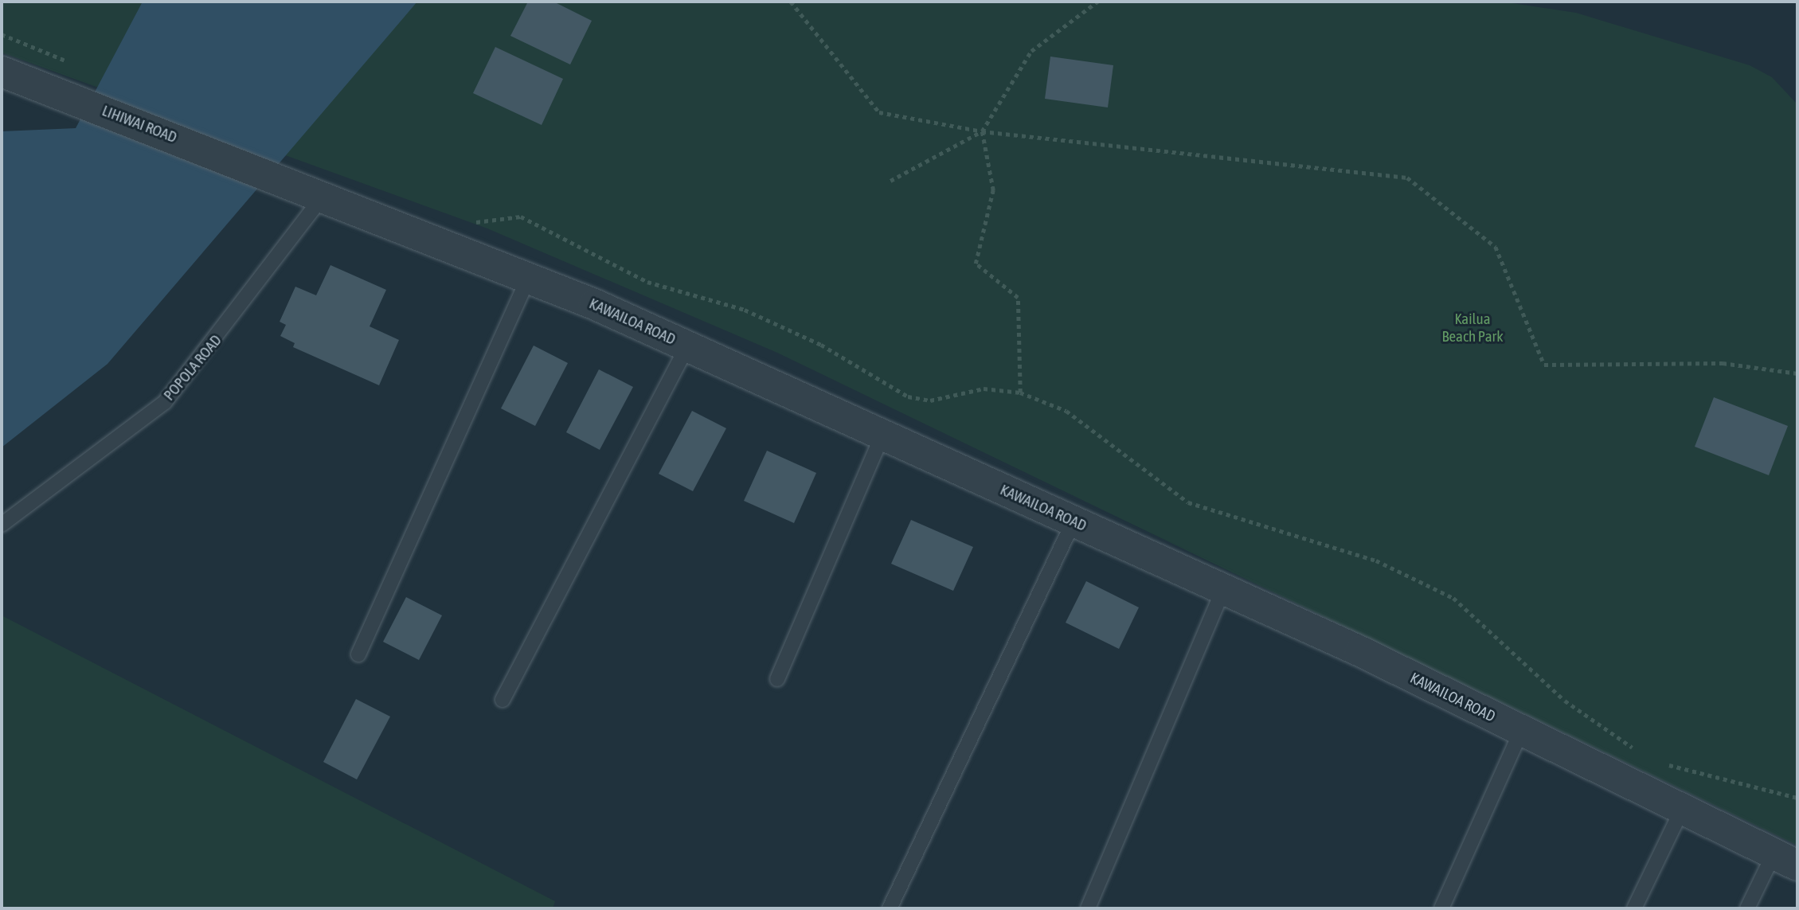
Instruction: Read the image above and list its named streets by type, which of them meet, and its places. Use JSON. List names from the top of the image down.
{
  "streets": {
    "street": ["LIHIWAI ROAD", "KAWAILOA ROAD"],
    "lane": ["POPOLA ROAD"]
  },
  "crossings": [
    ["LIHIWAI ROAD", "KAWAILOA ROAD"],
    ["KAWAILOA ROAD", "POPOLA ROAD"]
  ],
  "parks": ["Kailua Beach Park"]
}
